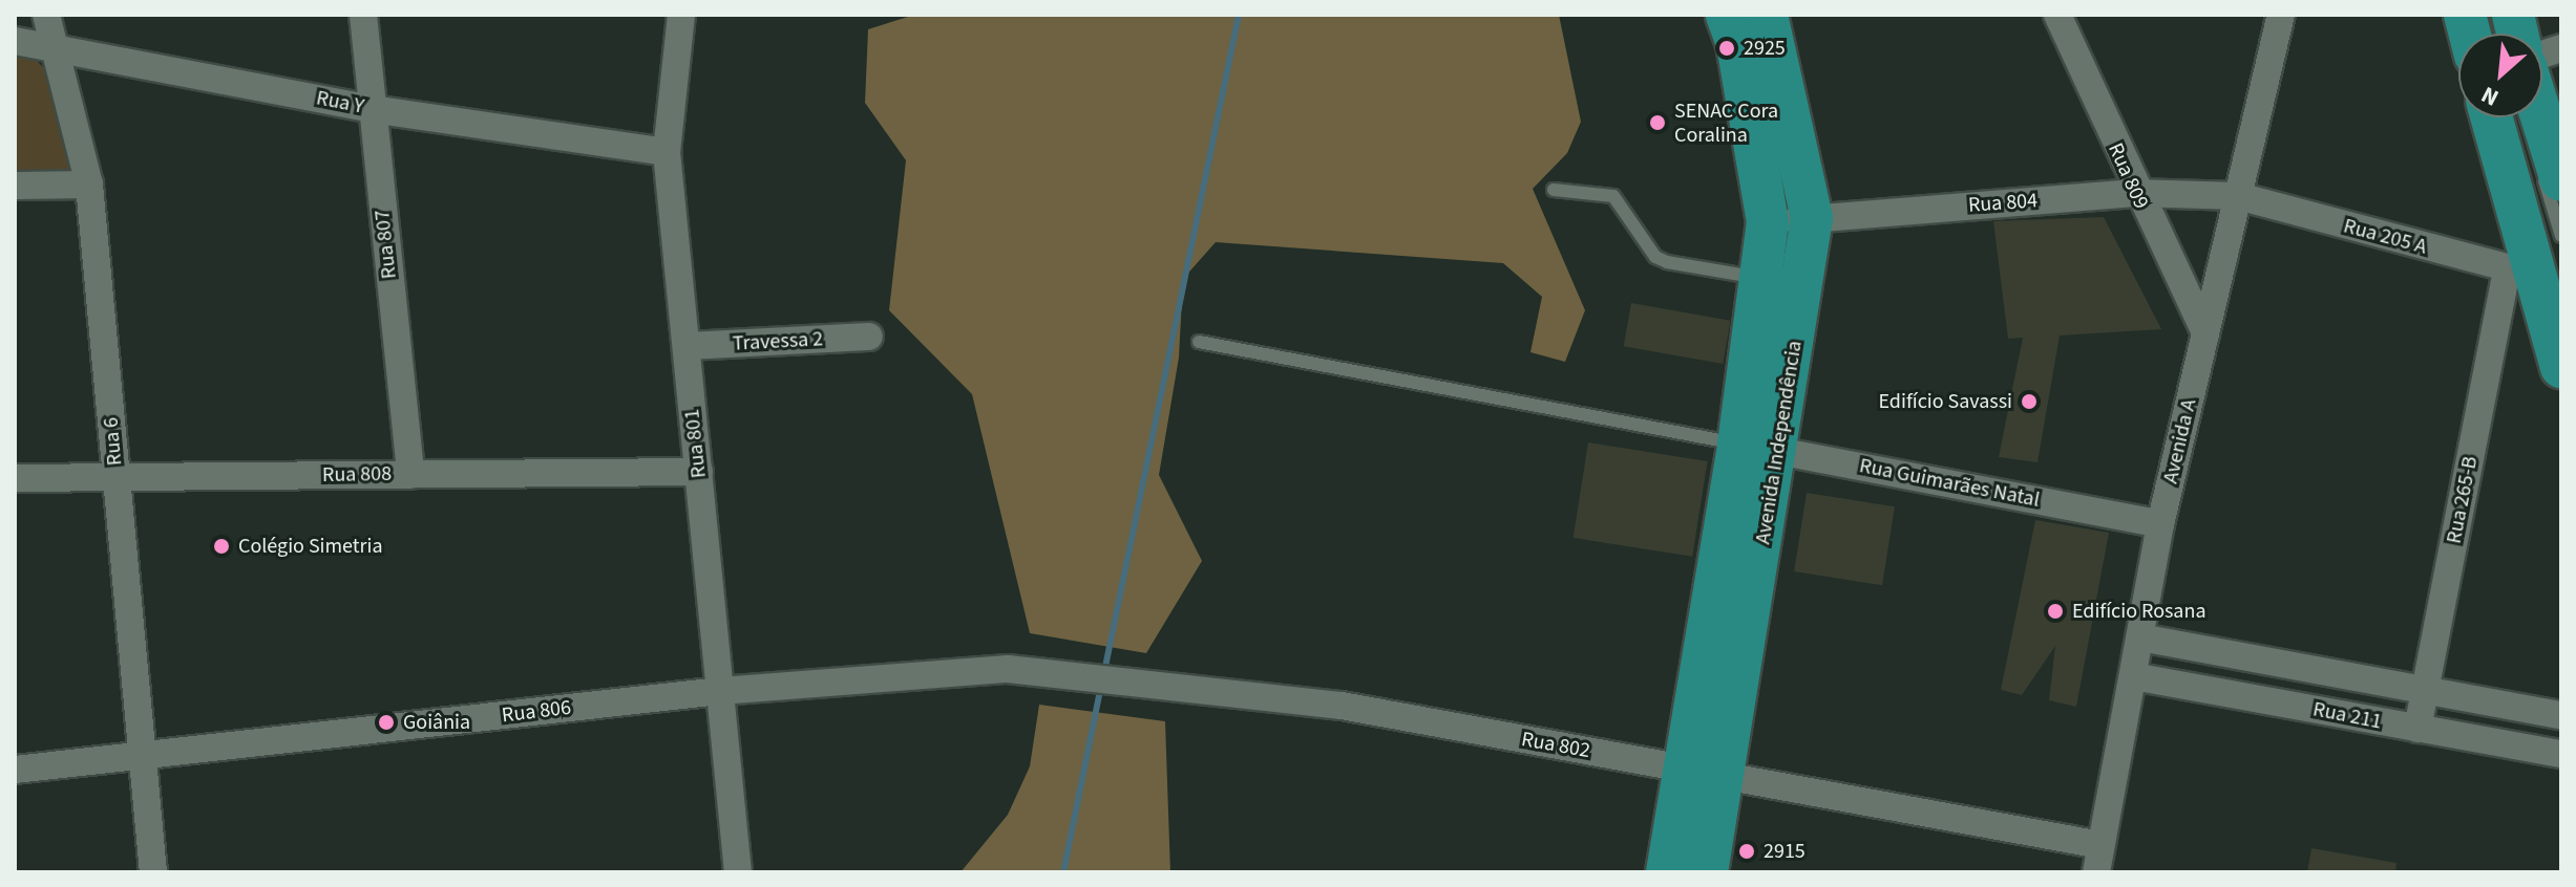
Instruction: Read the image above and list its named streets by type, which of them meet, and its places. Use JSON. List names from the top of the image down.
{
  "streets": {
    "main road": ["Avenida Independência"],
    "street": [
      "Rua Y",
      "Rua 809",
      "Rua 804",
      "Rua 205 A",
      "Rua 807",
      "Travessa 2",
      "Rua 6",
      "Avenida A",
      "Rua 801",
      "Rua 808",
      "Rua Guimarães Natal",
      "Rua 265-B",
      "Rua 806",
      "Rua 211",
      "Rua 802"
    ]
  },
  "crossings": [
    ["Rua Y", "Rua 807"],
    ["Rua Y", "Rua 6"],
    ["Rua Y", "Rua 801"],
    ["Rua 809", "Rua 804"],
    ["Rua 809", "Avenida A"],
    ["Rua 804", "Rua 205 A"],
    ["Rua 804", "Avenida A"],
    ["Rua 804", "Avenida Independência"],
    ["Rua 205 A", "Avenida A"],
    ["Rua 205 A", "Rua 265-B"],
    ["Rua 807", "Rua 808"],
    ["Travessa 2", "Rua 801"],
    ["Rua 6", "Rua 808"],
    ["Rua 6", "Rua 806"],
    ["Avenida A", "Rua Guimarães Natal"],
    ["Avenida A", "Rua 211"],
    ["Avenida A", "Rua 802"],
    ["Avenida Independência", "Rua Guimarães Natal"],
    ["Avenida Independência", "Rua 802"],
    ["Rua 801", "Rua 808"],
    ["Rua 801", "Rua 806"],
    ["Rua 265-B", "Rua 211"],
    ["Rua 806", "Rua 802"]
  ],
  "places": [
    "2925",
    "SENAC Cora Coralina",
    "Edifício Savassi",
    "Colégio Simetria",
    "Edifício Rosana",
    "Goiânia",
    "2915"
  ],
  "north": "bottom left"
}
